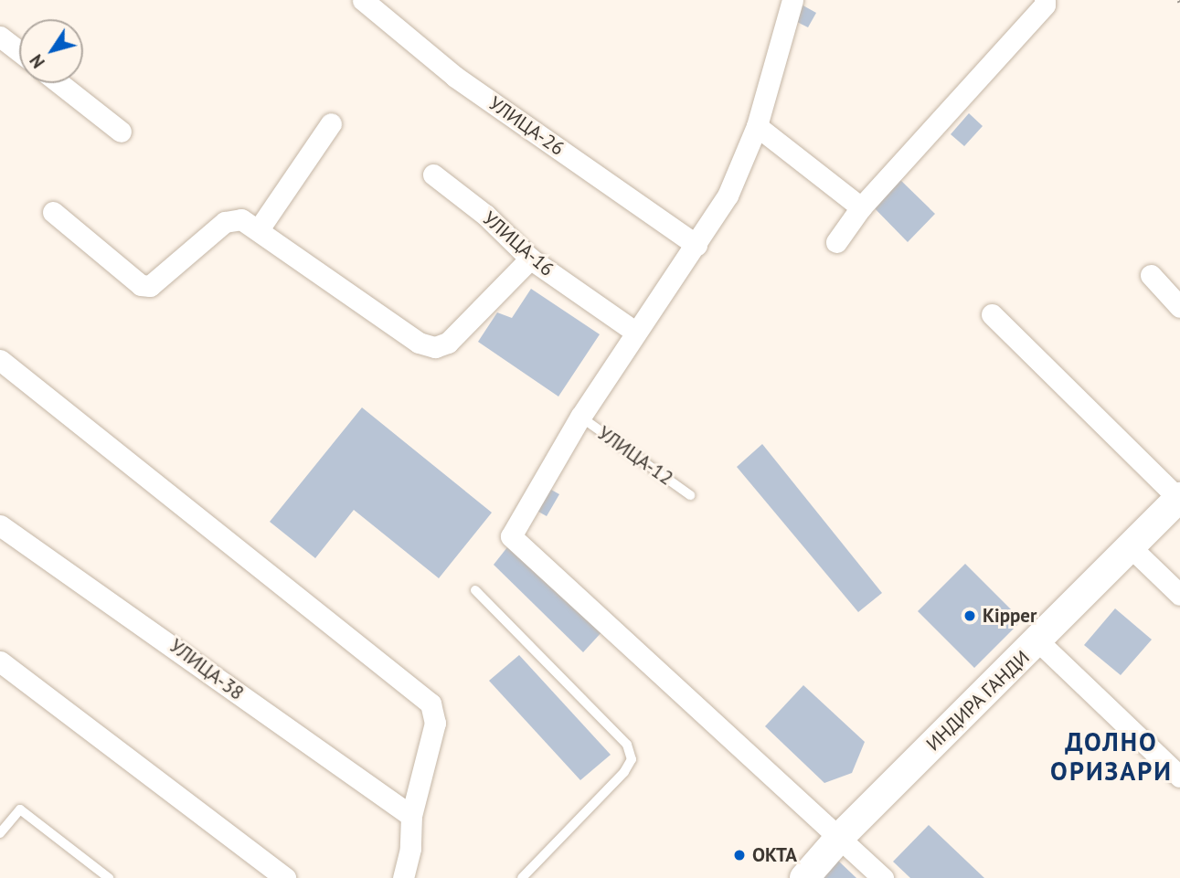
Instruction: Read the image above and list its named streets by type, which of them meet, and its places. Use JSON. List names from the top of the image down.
{
  "streets": {
    "street": [
      "УЛИЦА-26",
      "УЛИЦА-16",
      "УЛИЦА-38",
      "ИНДИРА ГАНДИ"
    ],
    "lane": ["УЛИЦА-12"]
  },
  "districts": ["ДОЛНО ОРИЗАРИ"],
  "places": ["Kipper", "ОКТА"],
  "north": "bottom left"
}
